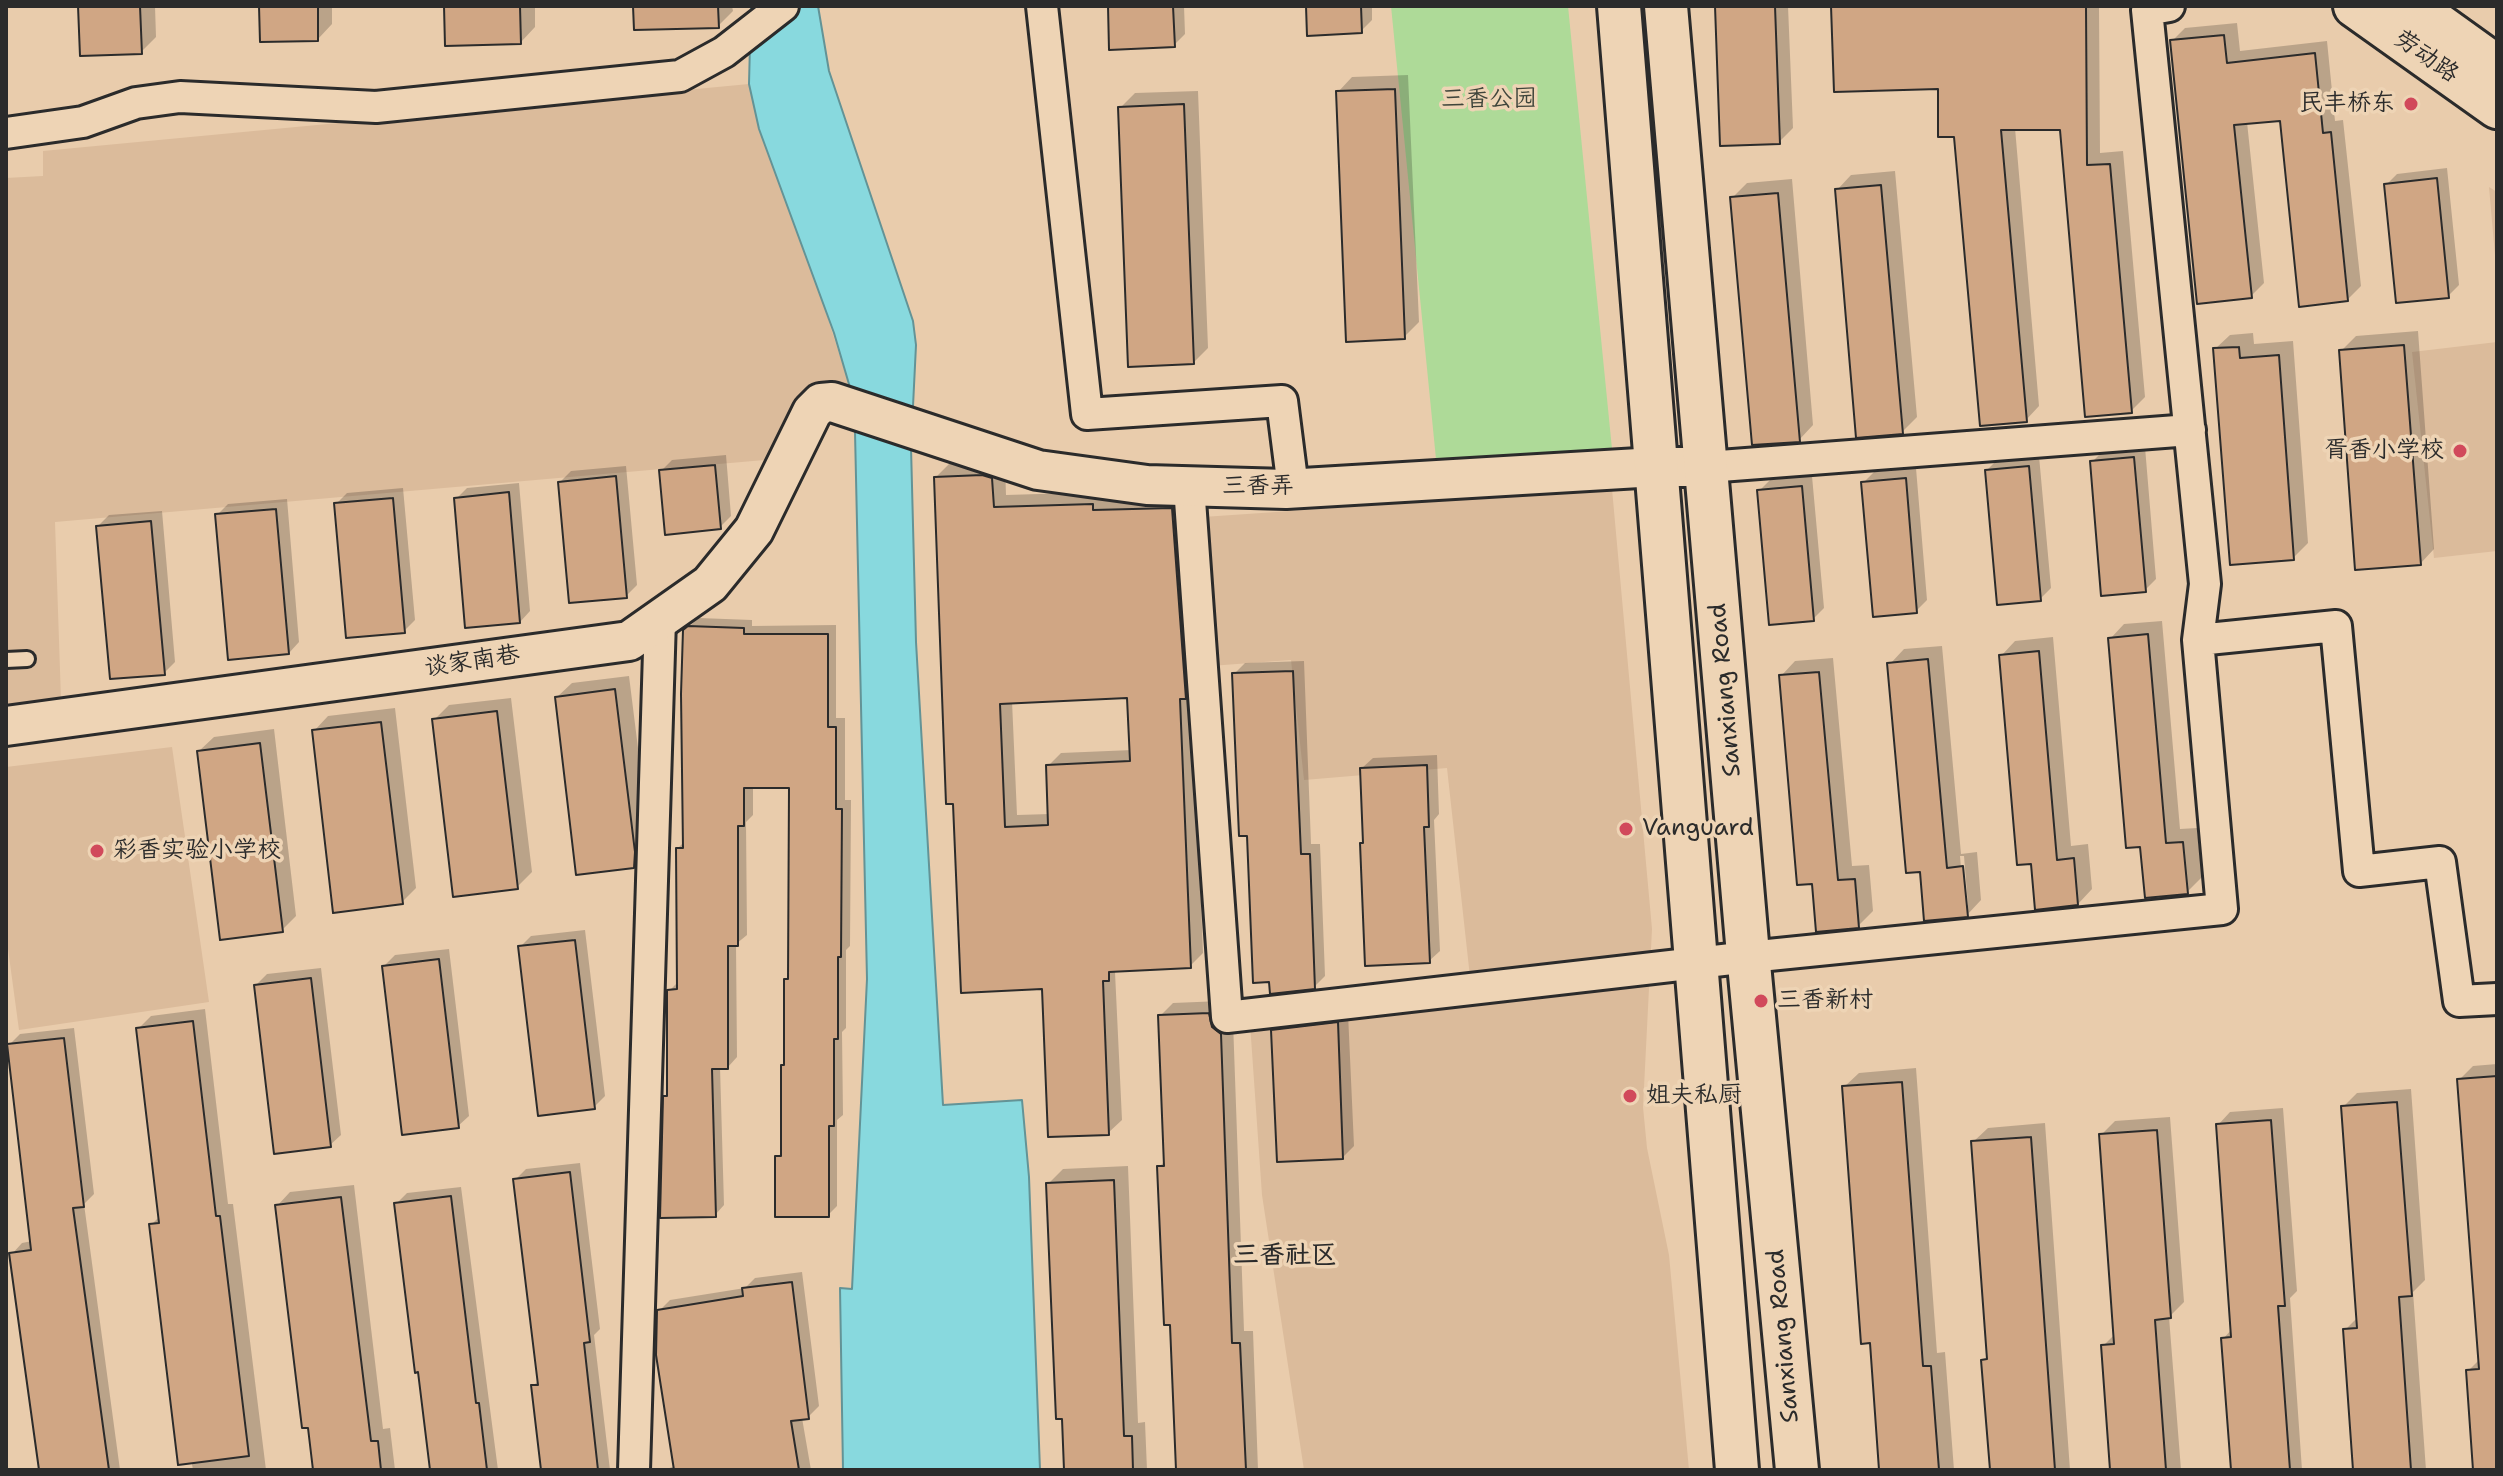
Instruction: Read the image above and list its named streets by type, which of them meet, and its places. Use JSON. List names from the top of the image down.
{
  "streets": {
    "main road": ["劳动路", "Sanxiang Road"],
    "street": ["三香弄", "谈家南巷"]
  },
  "crossings": [
    ["三香弄", "谈家南巷"],
    ["三香弄", "Sanxiang Road"]
  ],
  "districts": ["三香社区"],
  "parks": ["三香公园"],
  "places": [
    "民丰桥东",
    "胥香小学校",
    "Vanguard",
    "彩香实验小学校",
    "三香新村",
    "姐夫私厨"
  ]
}
